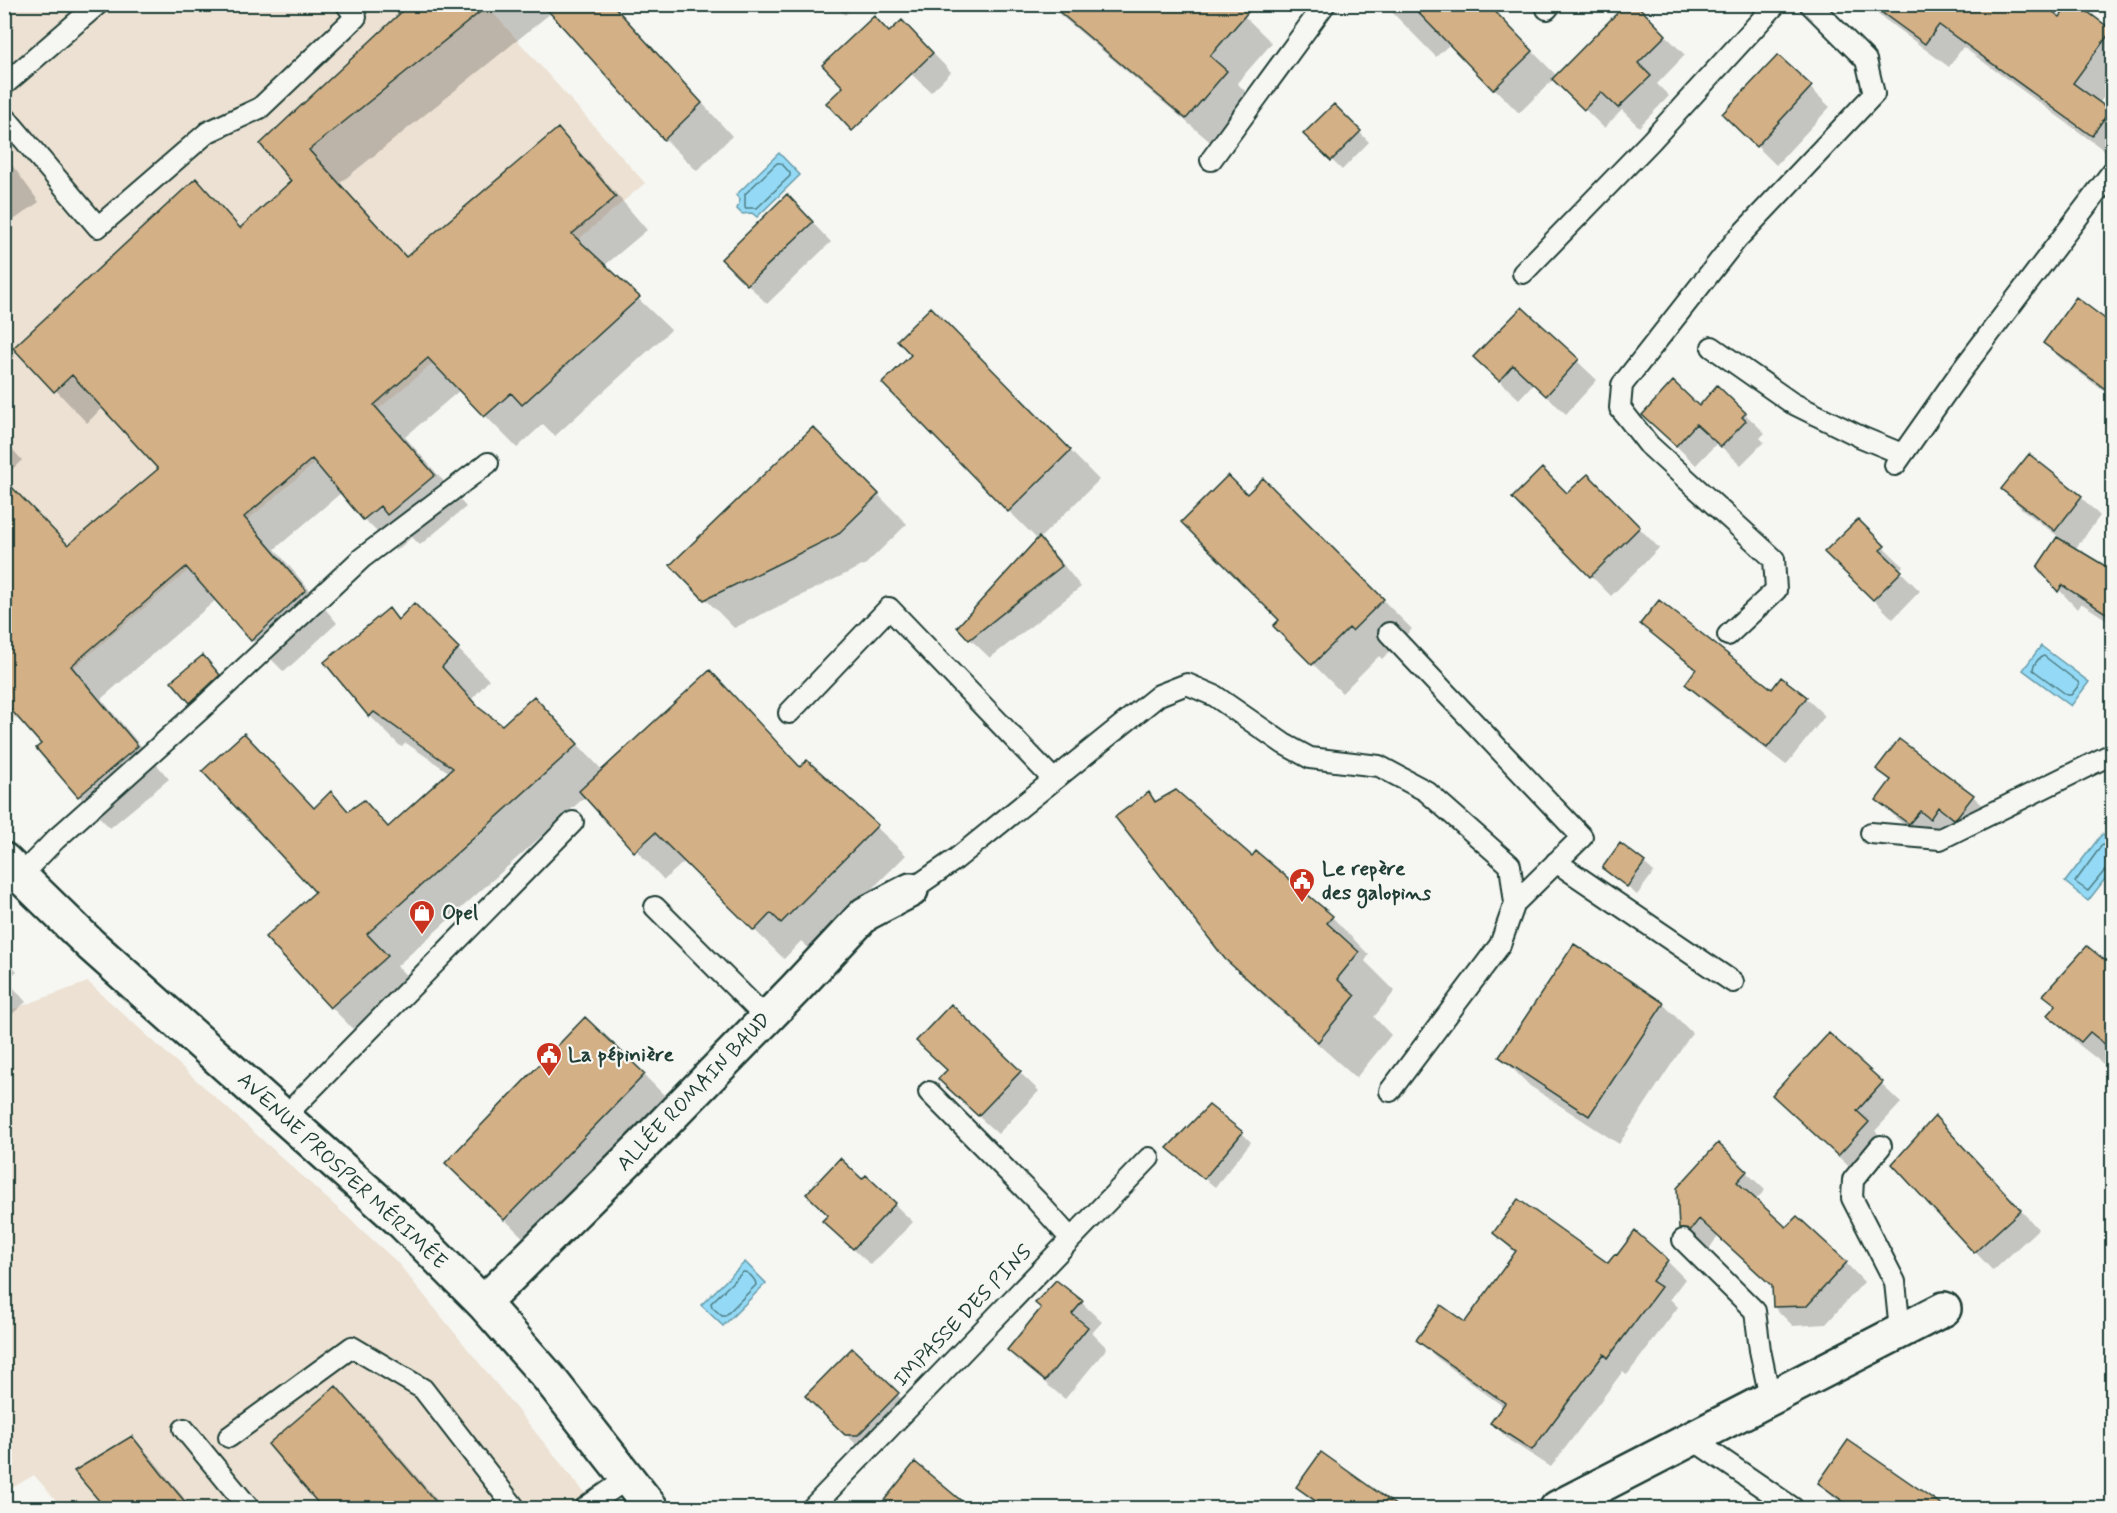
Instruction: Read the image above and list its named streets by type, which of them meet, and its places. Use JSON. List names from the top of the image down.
{
  "streets": {
    "street": ["ALLÉE ROMAIN BAUD", "AVENUE PROSPER MÉRIMÉE"],
    "lane": ["IMPASSE DES PINS"]
  },
  "crossings": [
    ["ALLÉE ROMAIN BAUD", "AVENUE PROSPER MÉRIMÉE"]
  ],
  "places": {
    "public building": ["Le repère des galopins", "La pépinière"],
    "shop": ["Opel"]
  }
}
